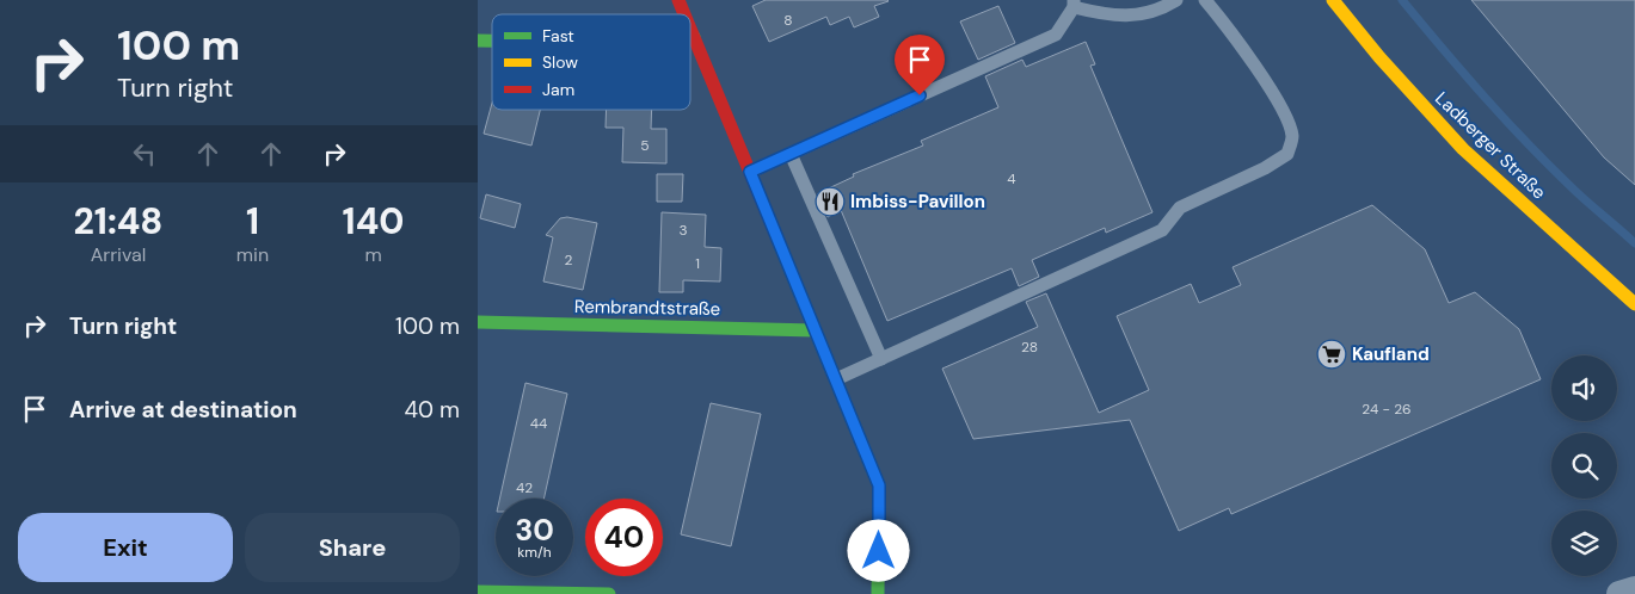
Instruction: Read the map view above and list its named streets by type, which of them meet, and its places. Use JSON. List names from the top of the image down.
{
  "streets": {
    "street": ["Ladberger Straße", "Rembrandtstraße"]
  },
  "places": {
    "restaurant": ["Imbiss-Pavillon"],
    "supermarket": ["Kaufland"]
  },
  "house_numbers": [
    "8",
    "5",
    "4",
    "3",
    "2",
    "1",
    "28",
    "24 - 26",
    "44",
    "42"
  ],
  "legend": ["Fast", "Slow", "Jam"],
  "page": {
    "turn": ["100 m", "Turn right"],
    "eta": [
      "21:48",
      "Arrival",
      "1",
      "min",
      "140",
      "m"
    ],
    "list": [
      {
        "name": "Turn right",
        "value": "100 m"
      },
      {
        "name": "Arrive at destination",
        "value": "40 m"
      }
    ],
    "speed": "30 km/h",
    "limit": "40",
    "buttons": ["Exit", "Share"]
  }
}
